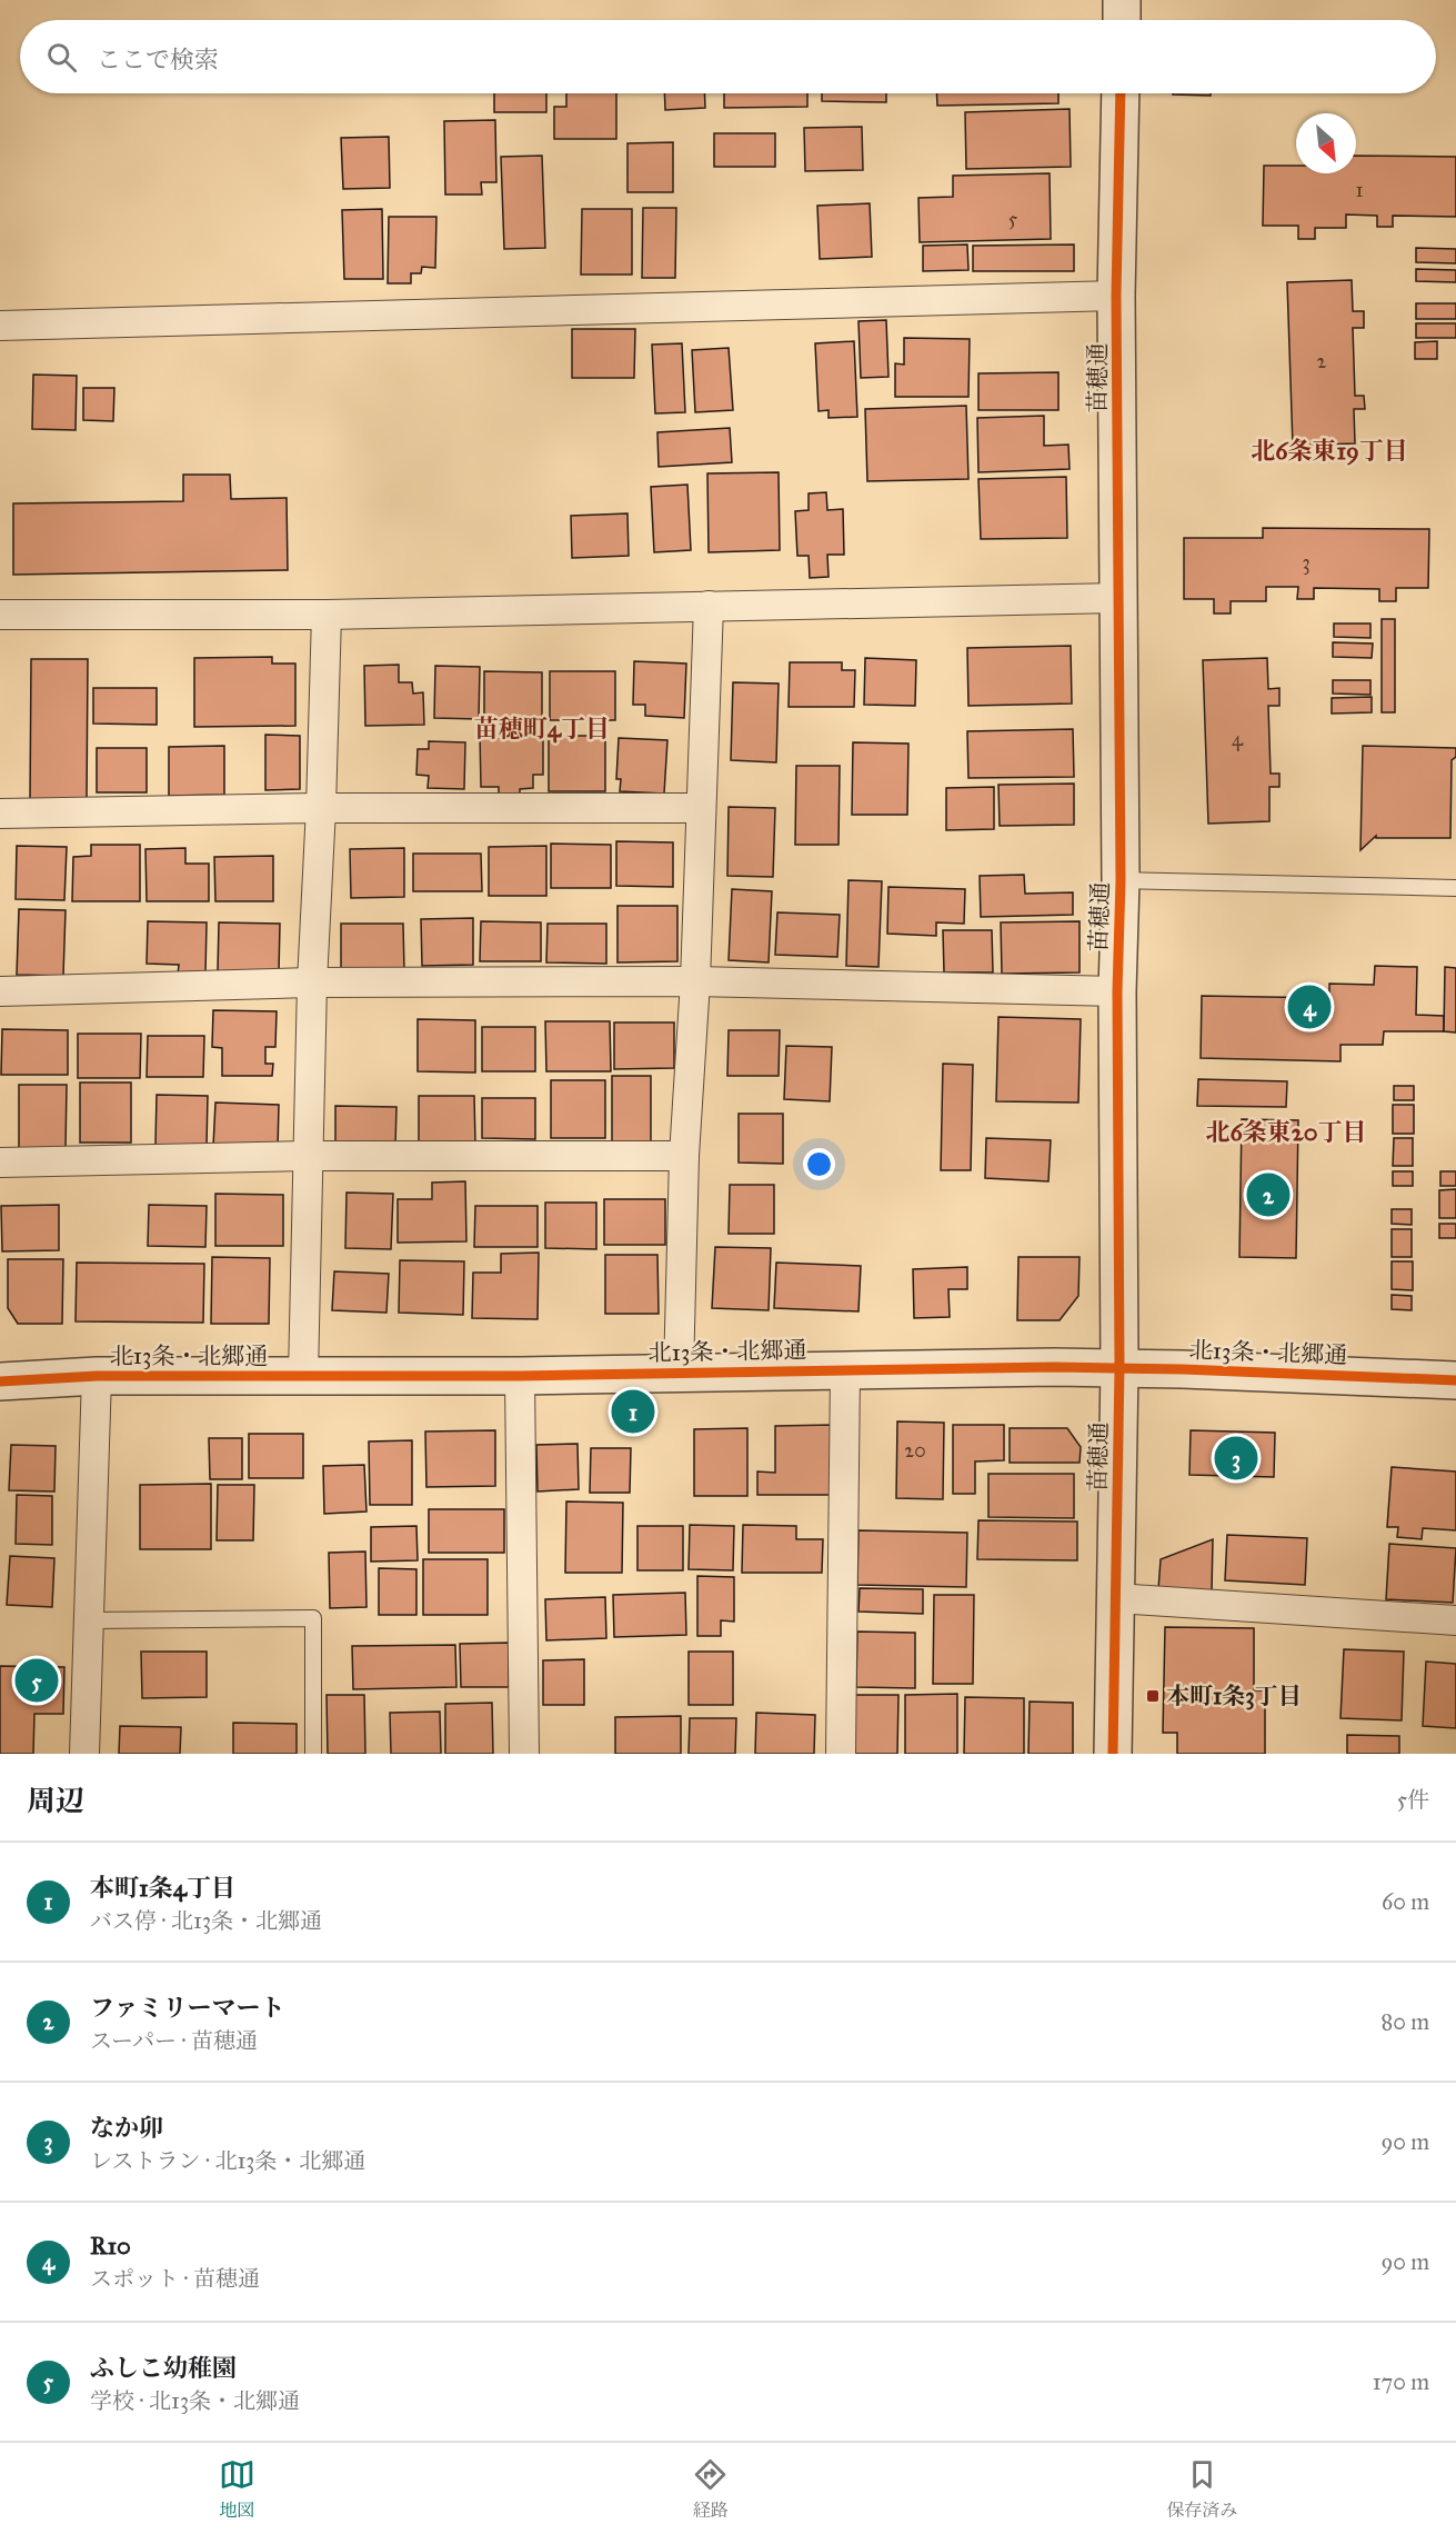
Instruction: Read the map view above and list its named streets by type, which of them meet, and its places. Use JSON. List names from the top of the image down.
{
  "streets": {
    "street": ["苗穂通", "北13条・北郷通"]
  },
  "crossings": [
    ["苗穂通", "北13条・北郷通"]
  ],
  "districts": ["北6条東19丁目", "苗穂町4丁目", "北6条東20丁目"],
  "places": {
    "transit": ["本町1条3丁目"]
  },
  "house_numbers": [
    "1",
    "5",
    "2",
    "3",
    "4",
    "20"
  ],
  "north": "bottom right",
  "page": {
    "search": "ここで検索",
    "pins": [
      "4",
      "2",
      "1",
      "3",
      "5"
    ],
    "heading": ["周辺", "5件"],
    "list": [
      {
        "mark": "1",
        "name": "本町1条4丁目",
        "note": "バス停 · 北13条・北郷通",
        "value": "60 m"
      },
      {
        "mark": "2",
        "name": "ファミリーマート",
        "note": "スーパー · 苗穂通",
        "value": "80 m"
      },
      {
        "mark": "3",
        "name": "なか卯",
        "note": "レストラン · 北13条・北郷通",
        "value": "90 m"
      },
      {
        "mark": "4",
        "name": "R10",
        "note": "スポット · 苗穂通",
        "value": "90 m"
      },
      {
        "mark": "5",
        "name": "ふしこ幼稚園",
        "note": "学校 · 北13条・北郷通",
        "value": "170 m"
      }
    ],
    "nav": ["地図", "経路", "保存済み"]
  }
}
